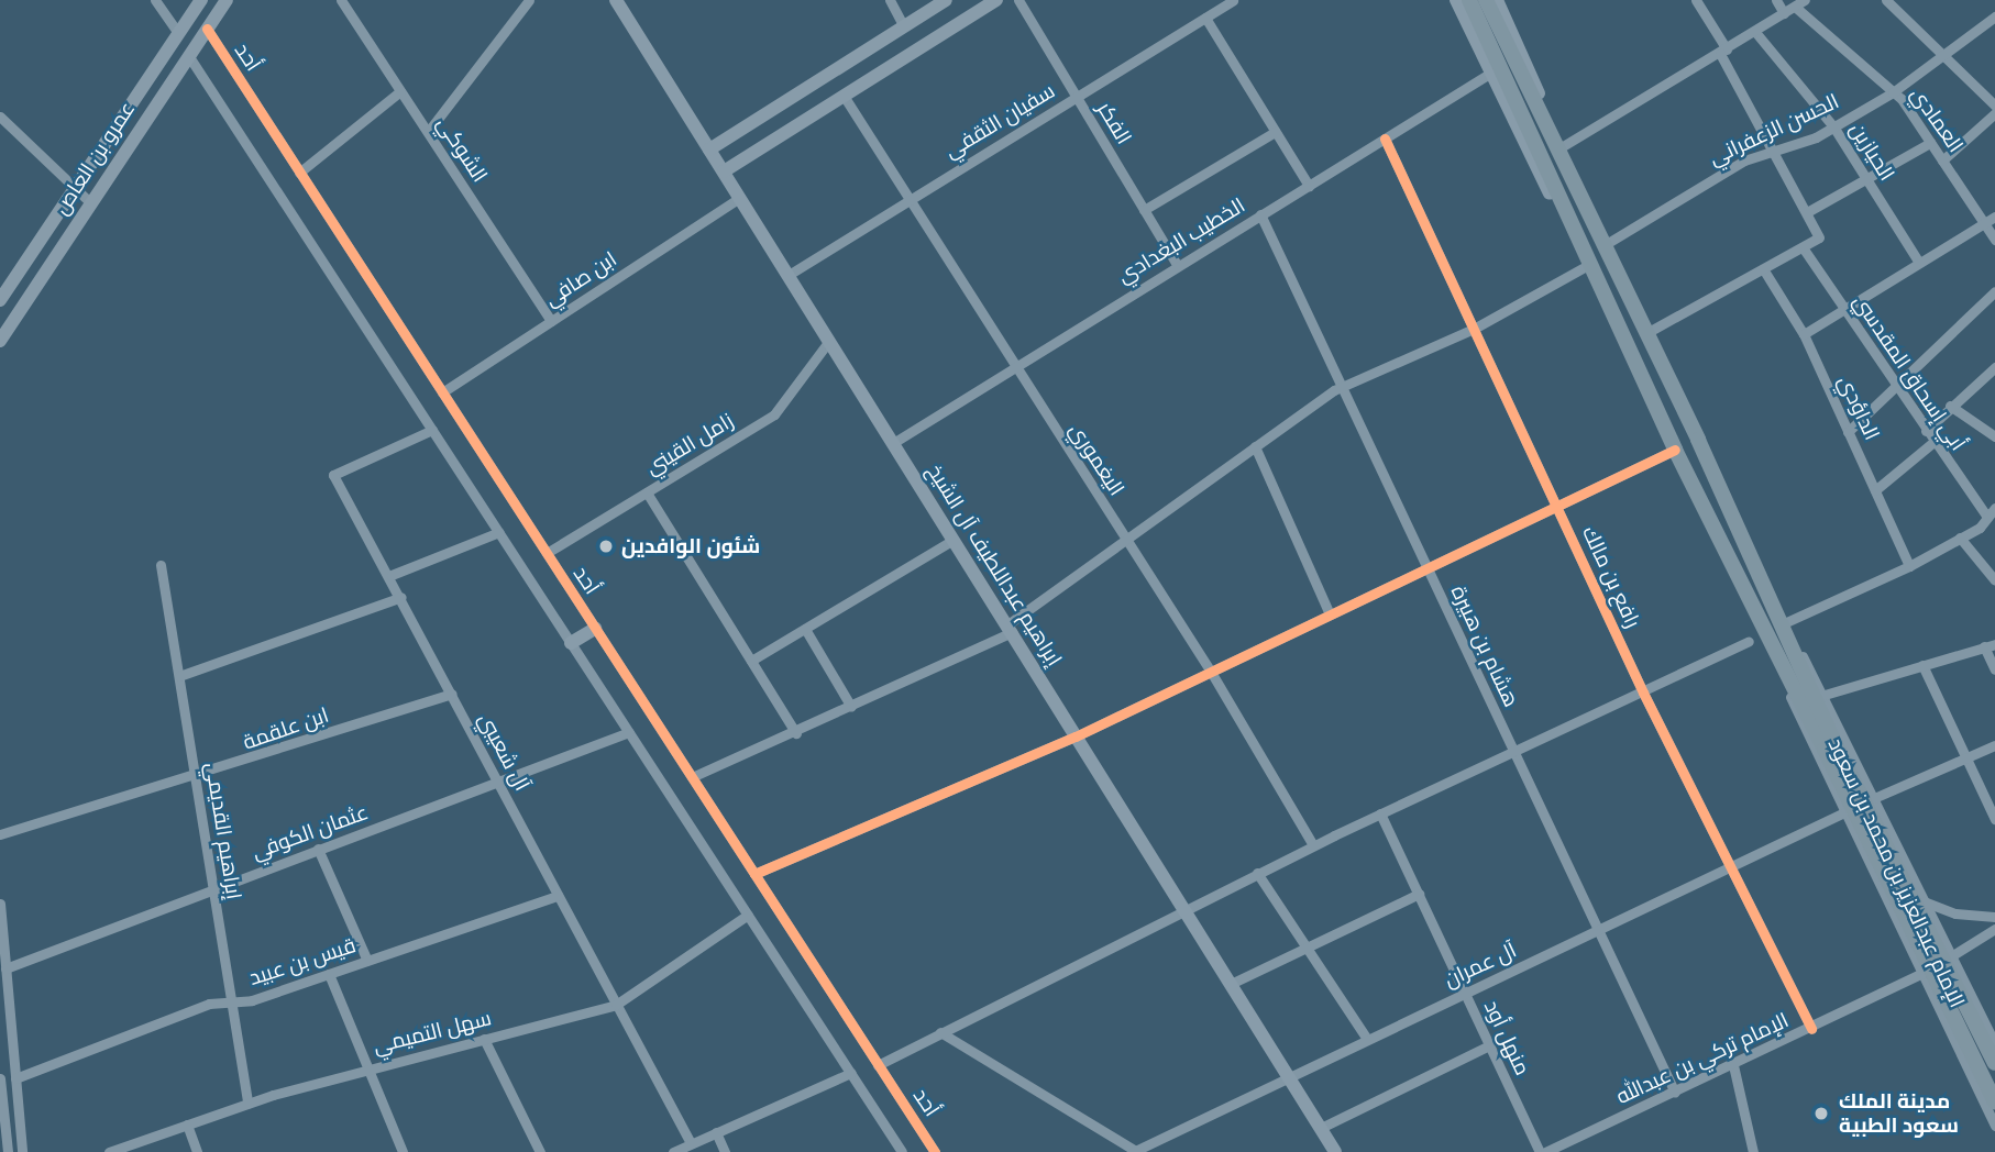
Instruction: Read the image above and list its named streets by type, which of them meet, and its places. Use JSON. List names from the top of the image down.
{
  "streets": {
    "main road": ["عمرو بن العاص", "إبراهيم عبداللطيف آل الشيخ", "الإمام عبدالعزيز بن محمد بن سعود"],
    "street": [
      "أحد",
      "العمادي",
      "سفيان الثقفي",
      "الفكر",
      "الحسن الزعفراني",
      "الشوكي",
      "الحيازين",
      "الخطيب البغدادي",
      "ابن صافي",
      "أبي إسحاق المقدسي",
      "الداؤدي",
      "زامل القيني",
      "اليغموري",
      "رافع بن مالك",
      "هشام بن هبيرة",
      "ابن علقمة",
      "آل شعيبي",
      "إبراهيم القديمي",
      "عثمان الكوفي",
      "قيس بن عبيد",
      "آل عمران",
      "سهل التميمي",
      "منهل أود",
      "الإمام تركي بن عبدالله"
    ]
  },
  "crossings": [
    ["أحد", "عمرو بن العاص"],
    ["أحد", "ابن صافي"],
    ["أحد", "زامل القيني"],
    ["العمادي", "الحسن الزعفراني"],
    ["سفيان الثقفي", "الفكر"],
    ["سفيان الثقفي", "اليغموري"],
    ["سفيان الثقفي", "إبراهيم عبداللطيف آل الشيخ"],
    ["الفكر", "الخطيب البغدادي"],
    ["الحسن الزعفراني", "الحيازين"],
    ["الحسن الزعفراني", "الإمام عبدالعزيز بن محمد بن سعود"],
    ["الشوكي", "ابن صافي"],
    ["الخطيب البغدادي", "اليغموري"],
    ["الخطيب البغدادي", "إبراهيم عبداللطيف آل الشيخ"],
    ["الخطيب البغدادي", "رافع بن مالك"],
    ["الخطيب البغدادي", "هشام بن هبيرة"],
    ["الخطيب البغدادي", "الإمام عبدالعزيز بن محمد بن سعود"],
    ["ابن صافي", "إبراهيم عبداللطيف آل الشيخ"],
    ["زامل القيني", "إبراهيم عبداللطيف آل الشيخ"],
    ["إبراهيم عبداللطيف آل الشيخ", "آل عمران"],
    ["رافع بن مالك", "آل عمران"],
    ["رافع بن مالك", "الإمام تركي بن عبدالله"],
    ["هشام بن هبيرة", "آل عمران"],
    ["هشام بن هبيرة", "الإمام تركي بن عبدالله"],
    ["ابن علقمة", "آل شعيبي"],
    ["ابن علقمة", "إبراهيم القديمي"],
    ["آل شعيبي", "عثمان الكوفي"],
    ["آل شعيبي", "قيس بن عبيد"],
    ["آل شعيبي", "سهل التميمي"],
    ["إبراهيم القديمي", "عثمان الكوفي"],
    ["إبراهيم القديمي", "قيس بن عبيد"],
    ["إبراهيم القديمي", "سهل التميمي"],
    ["الإمام عبدالعزيز بن محمد بن سعود", "آل عمران"],
    ["الإمام عبدالعزيز بن محمد بن سعود", "الإمام تركي بن عبدالله"],
    ["آل عمران", "منهل أود"]
  ],
  "places": ["شئون الوافدين", "مدينة الملك سعود الطبية"]
}
